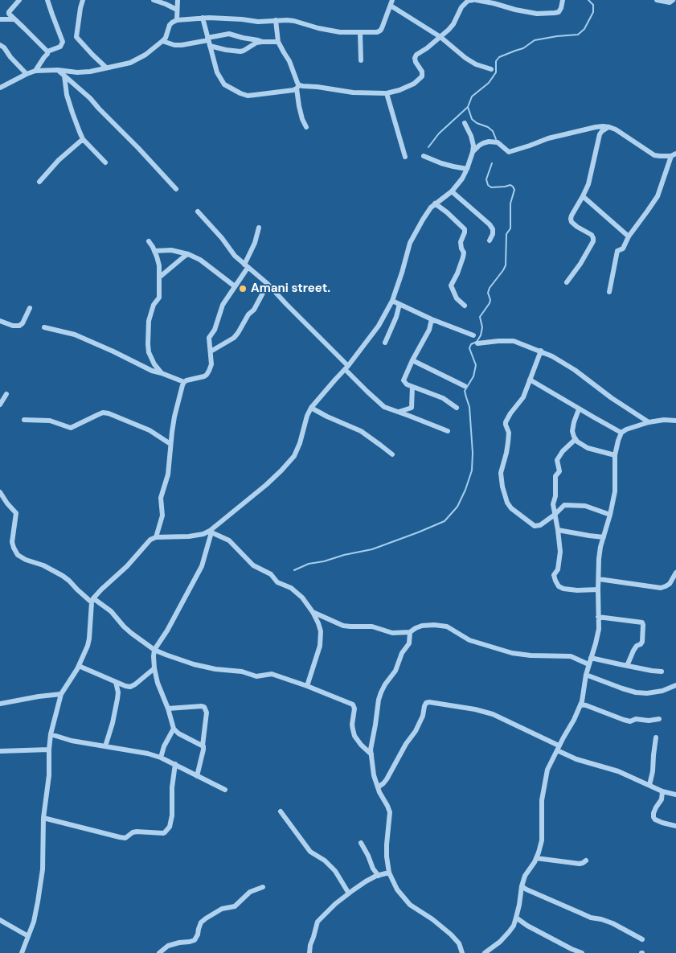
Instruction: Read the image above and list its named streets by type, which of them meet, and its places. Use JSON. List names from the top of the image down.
{
  "places": ["Amani street."]
}
